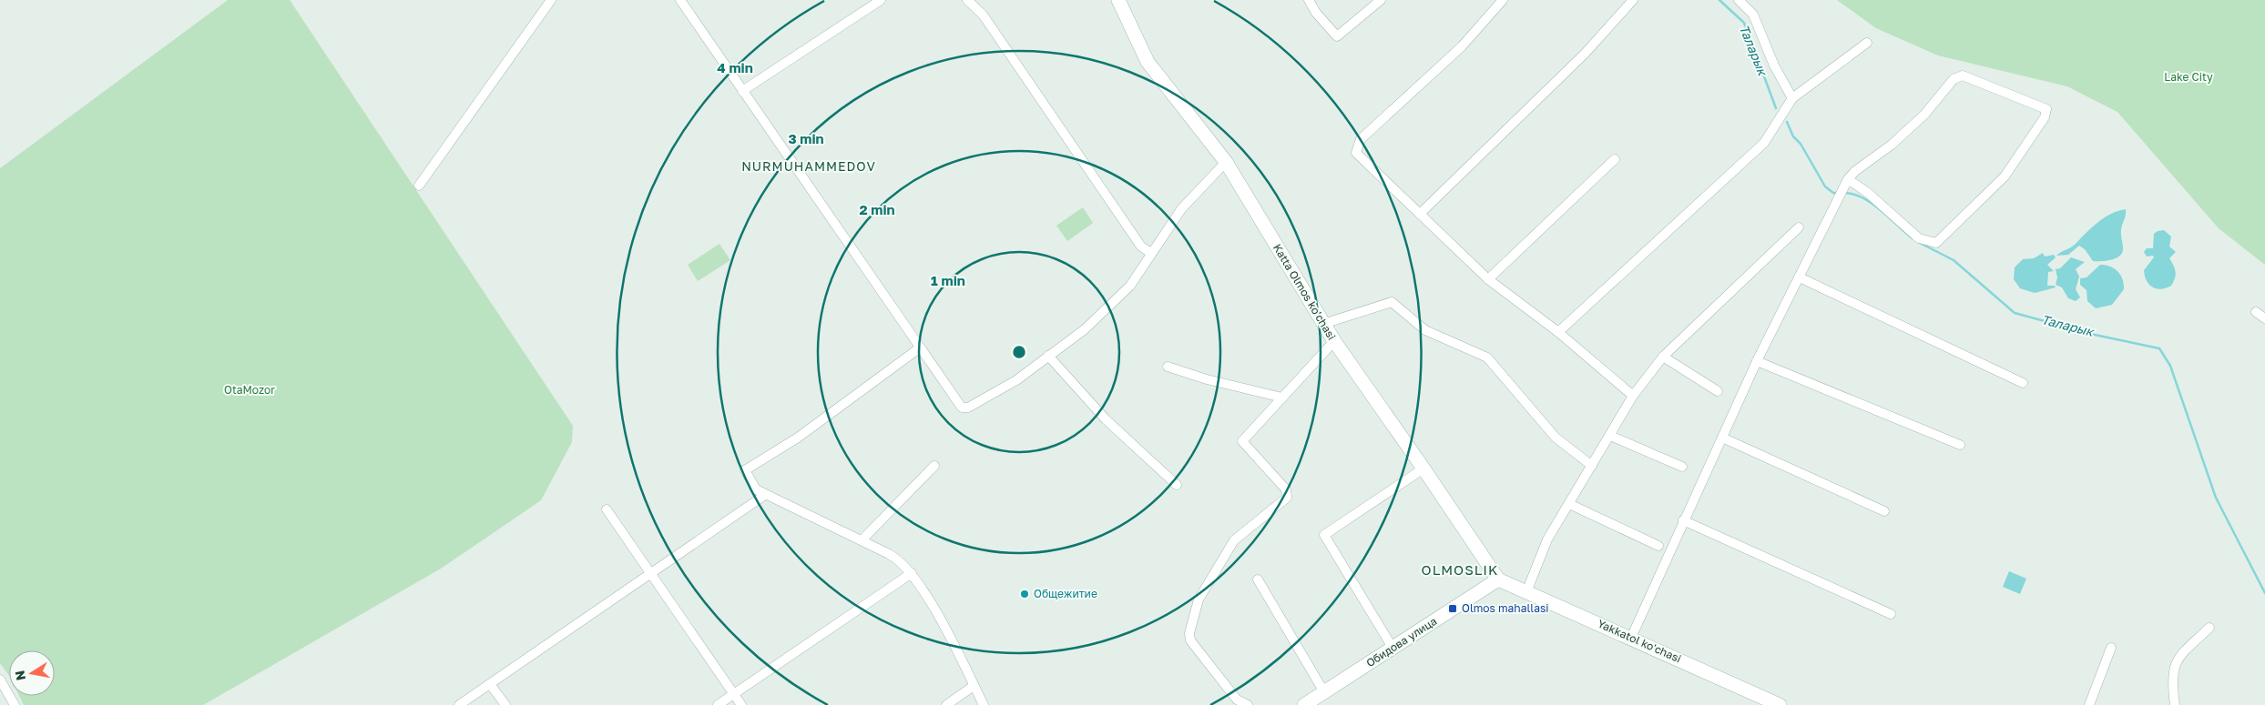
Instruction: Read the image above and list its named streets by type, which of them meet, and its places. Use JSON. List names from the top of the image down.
{
  "streets": {
    "street": ["Katta Olmos ko'chasi", "Yakkatol ko'chasi", "Обидова улица"]
  },
  "crossings": [
    ["Katta Olmos ko'chasi", "Yakkatol ko'chasi"],
    ["Katta Olmos ko'chasi", "Обидова улица"],
    ["Yakkatol ko'chasi", "Обидова улица"]
  ],
  "districts": ["NURMUHAMMEDOV", "OLMOSLIK"],
  "water": ["Таларык"],
  "parks": ["Lake City", "OtaMozor"],
  "places": {
    "other": ["Общежитие"],
    "transit": ["Olmos mahallasi"]
  },
  "north": "left",
  "rings": [
    "4 min",
    "3 min",
    "2 min",
    "1 min"
  ]
}
